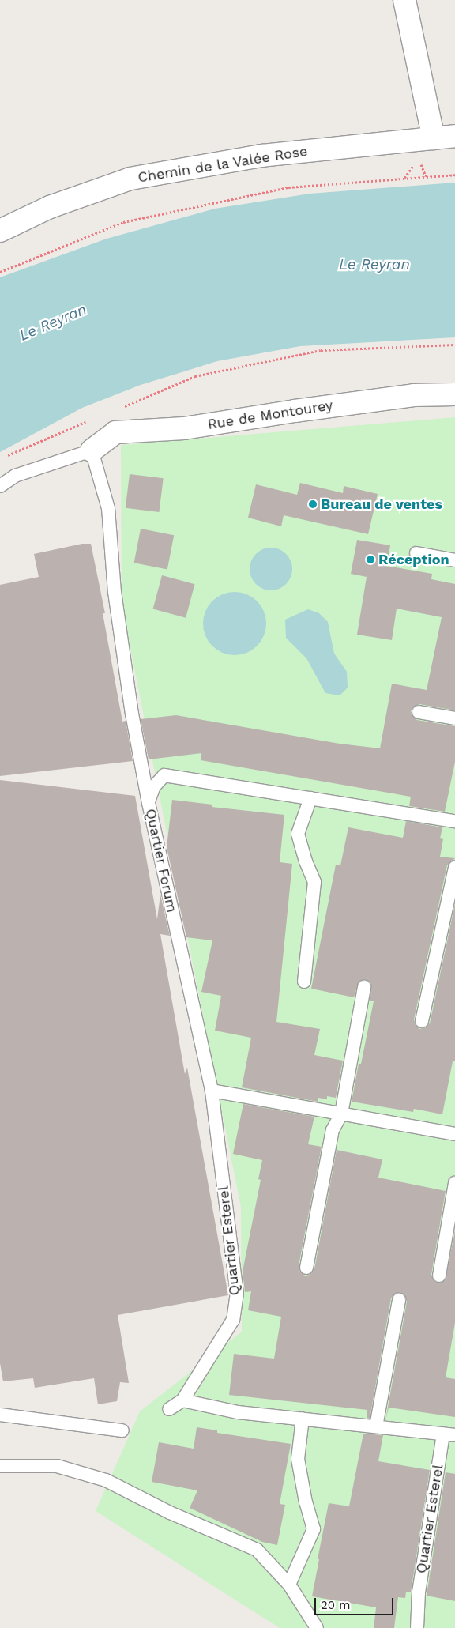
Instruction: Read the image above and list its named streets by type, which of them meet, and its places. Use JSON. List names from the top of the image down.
{
  "streets": {
    "street": ["Chemin de la Valée Rose", "Rue de Montourey"],
    "lane": ["Quartier Forum", "Quartier Esterel"]
  },
  "crossings": [
    ["Quartier Forum", "Quartier Esterel"]
  ],
  "water": ["Le Reyran"],
  "places": ["Bureau de ventes", "Réception"],
  "scale_bar": "20 m"
}
